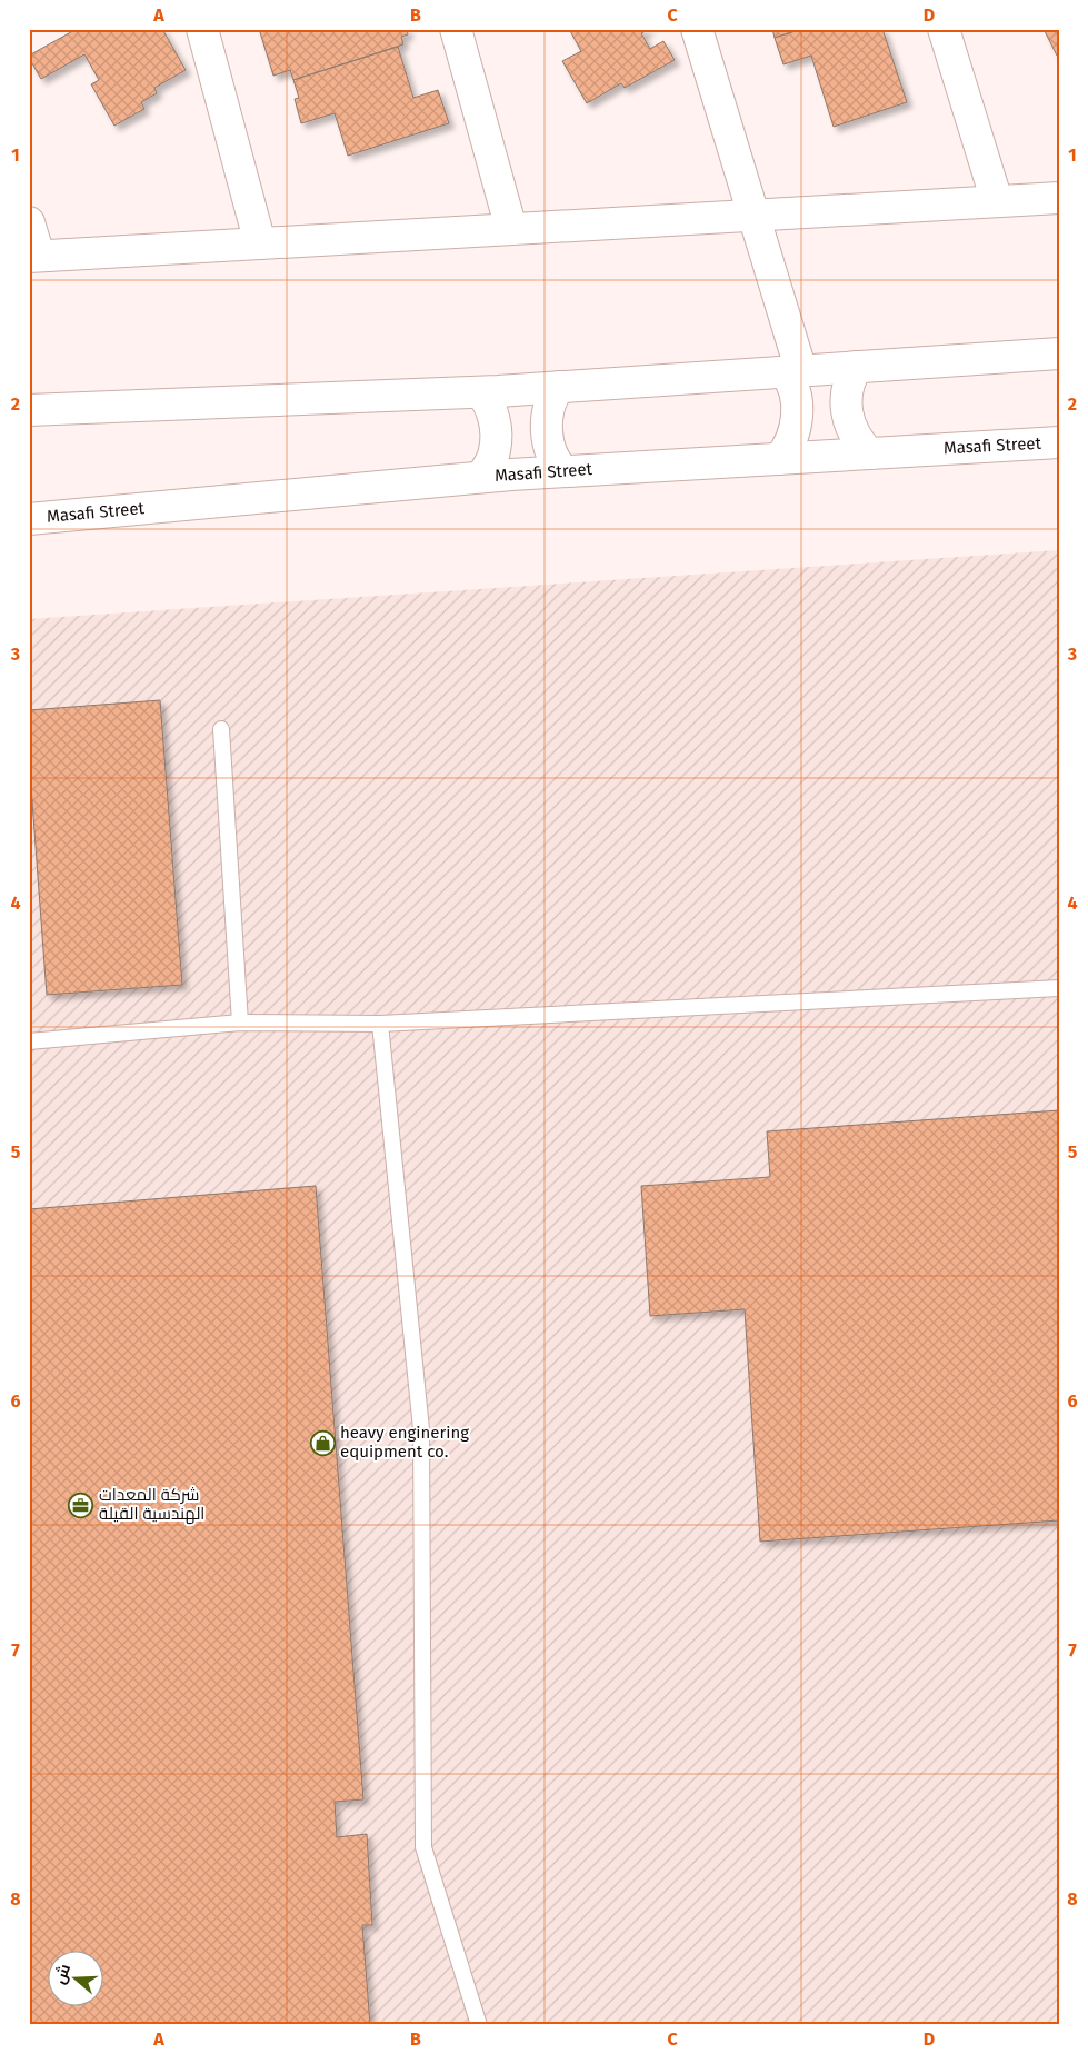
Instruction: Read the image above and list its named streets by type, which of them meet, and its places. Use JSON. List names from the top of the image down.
{
  "streets": {
    "main road": ["Masafi Street"]
  },
  "places": {
    "shop": ["heavy enginering equipment co."],
    "office": ["شركة المعدات الهندسية القيلة"]
  },
  "north": "left",
  "grid": {
    "columns": [
      "A",
      "B",
      "C",
      "D"
    ],
    "rows": [
      "1",
      "2",
      "3",
      "4",
      "5",
      "6",
      "7",
      "8"
    ]
  }
}
